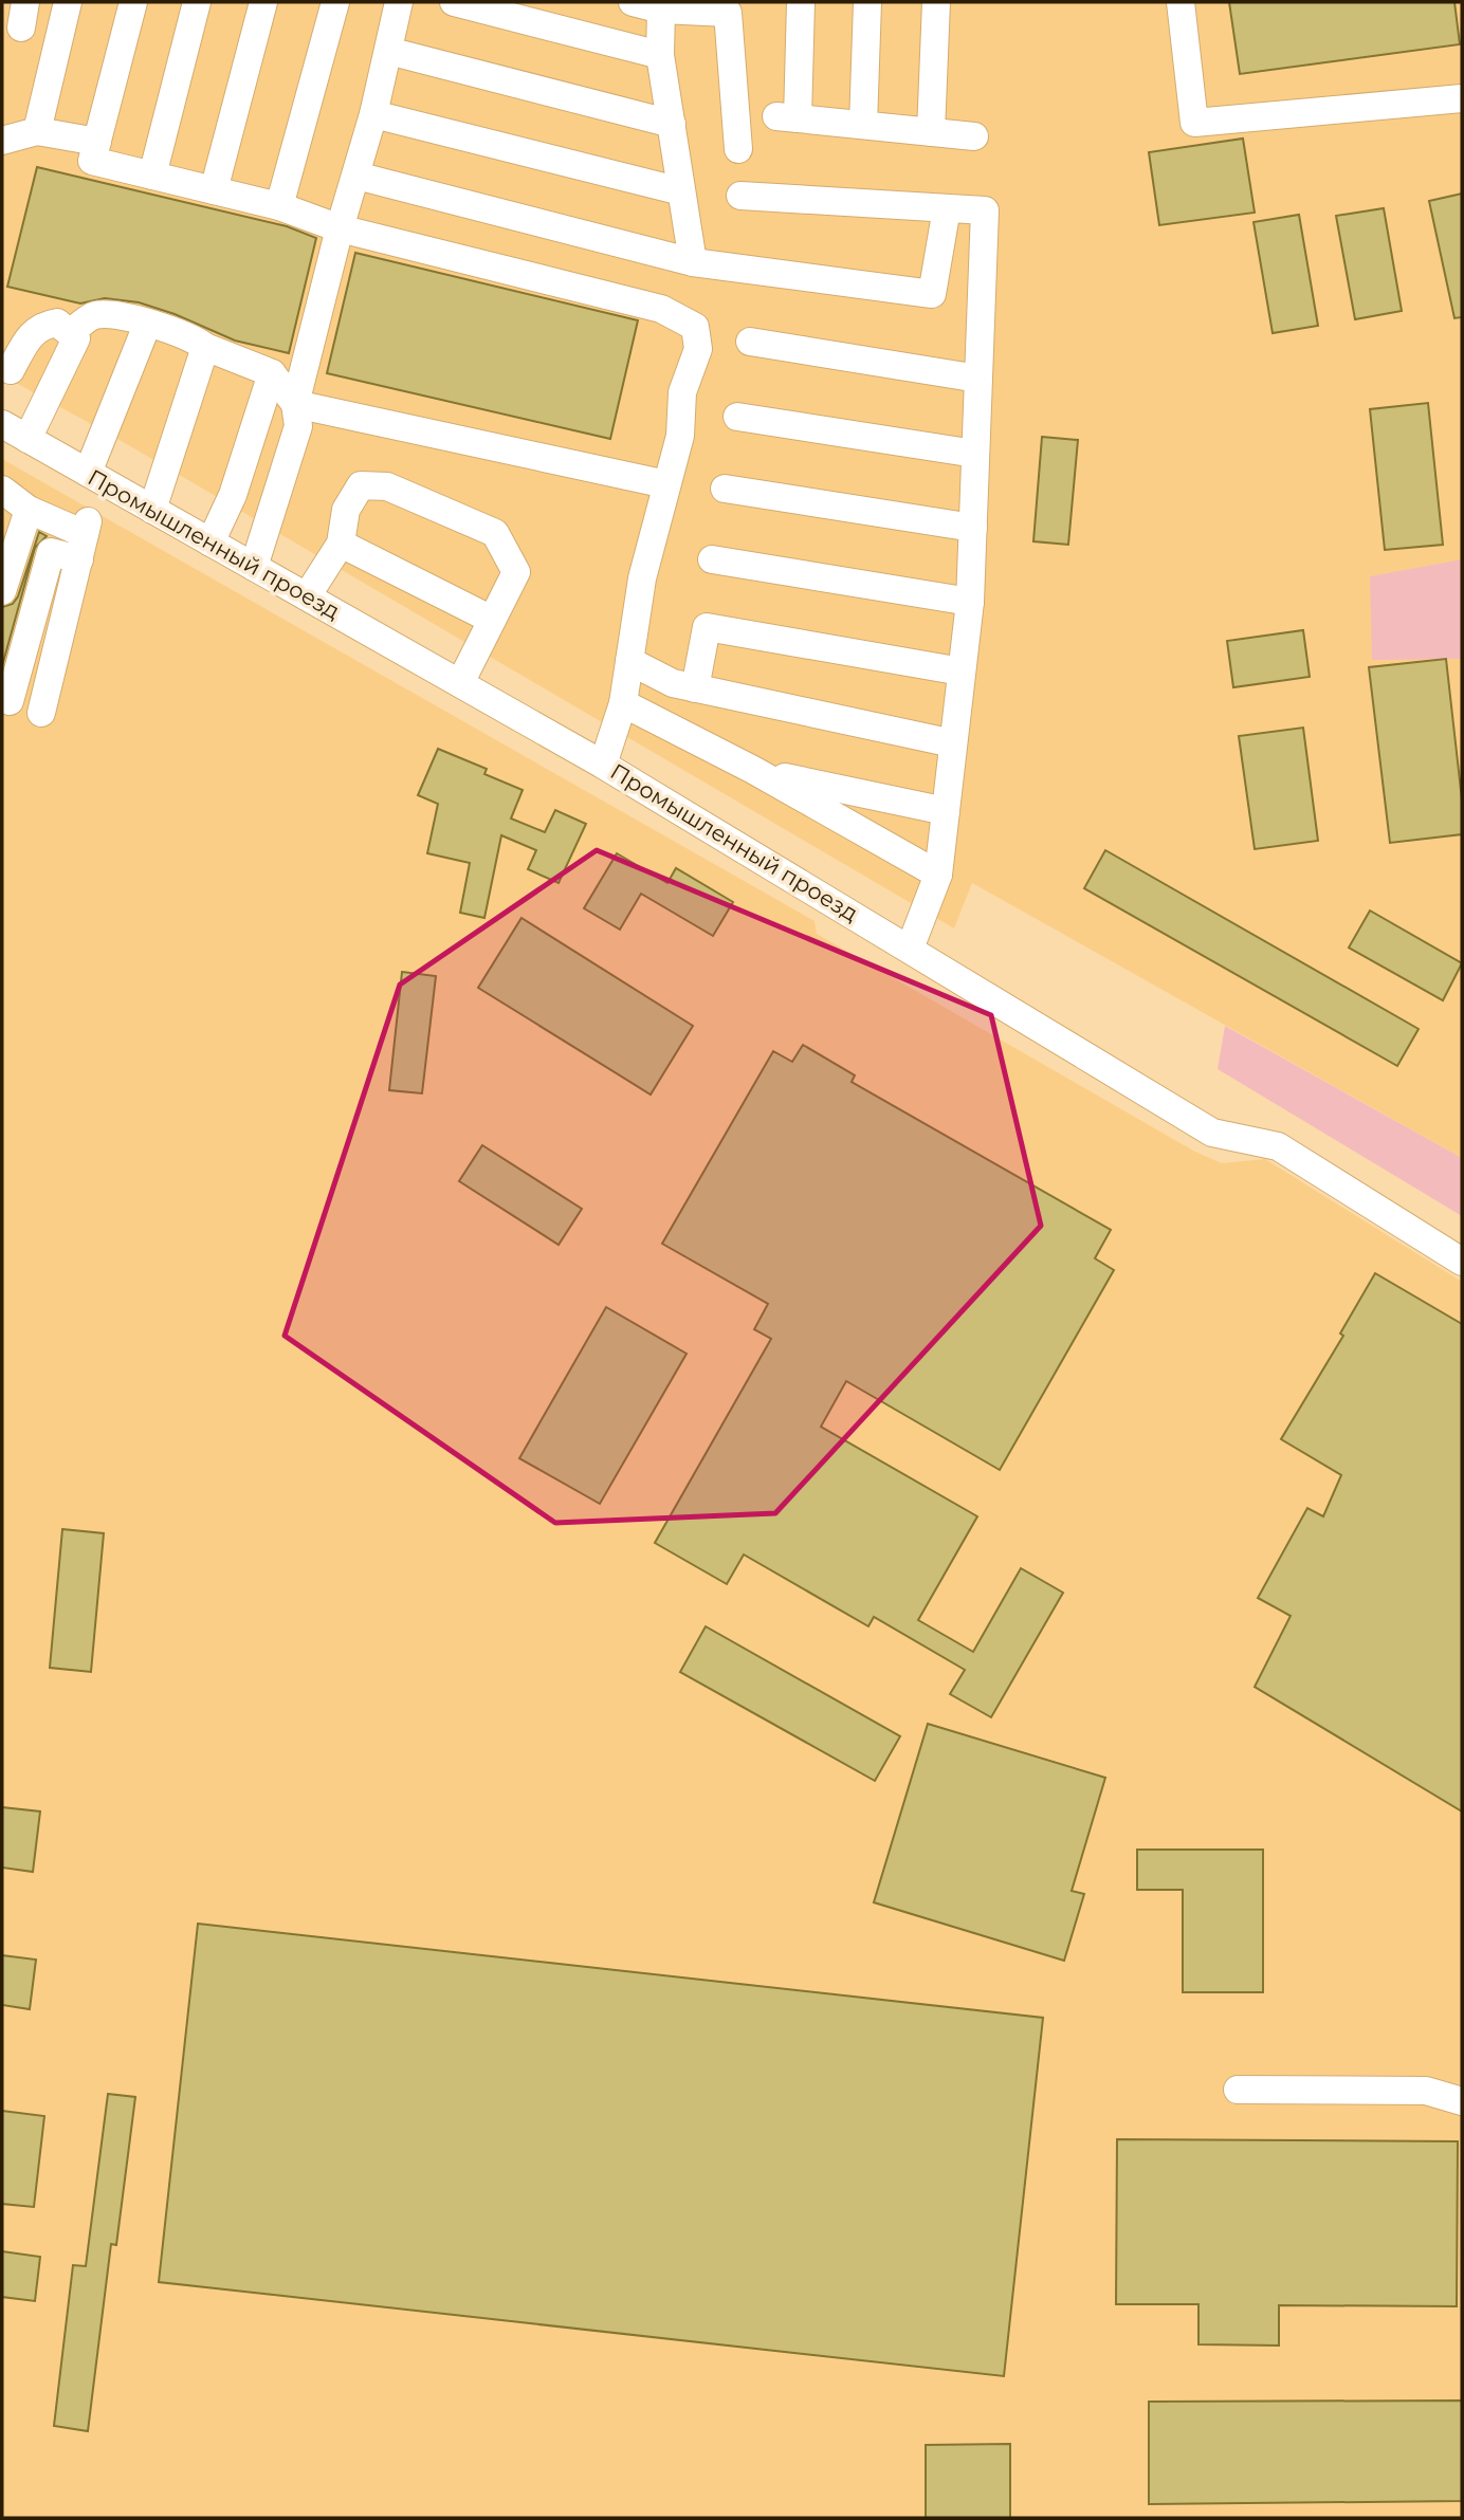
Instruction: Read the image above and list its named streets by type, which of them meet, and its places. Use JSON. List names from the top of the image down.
{
  "streets": {
    "street": ["Промышленный проезд"]
  }
}
